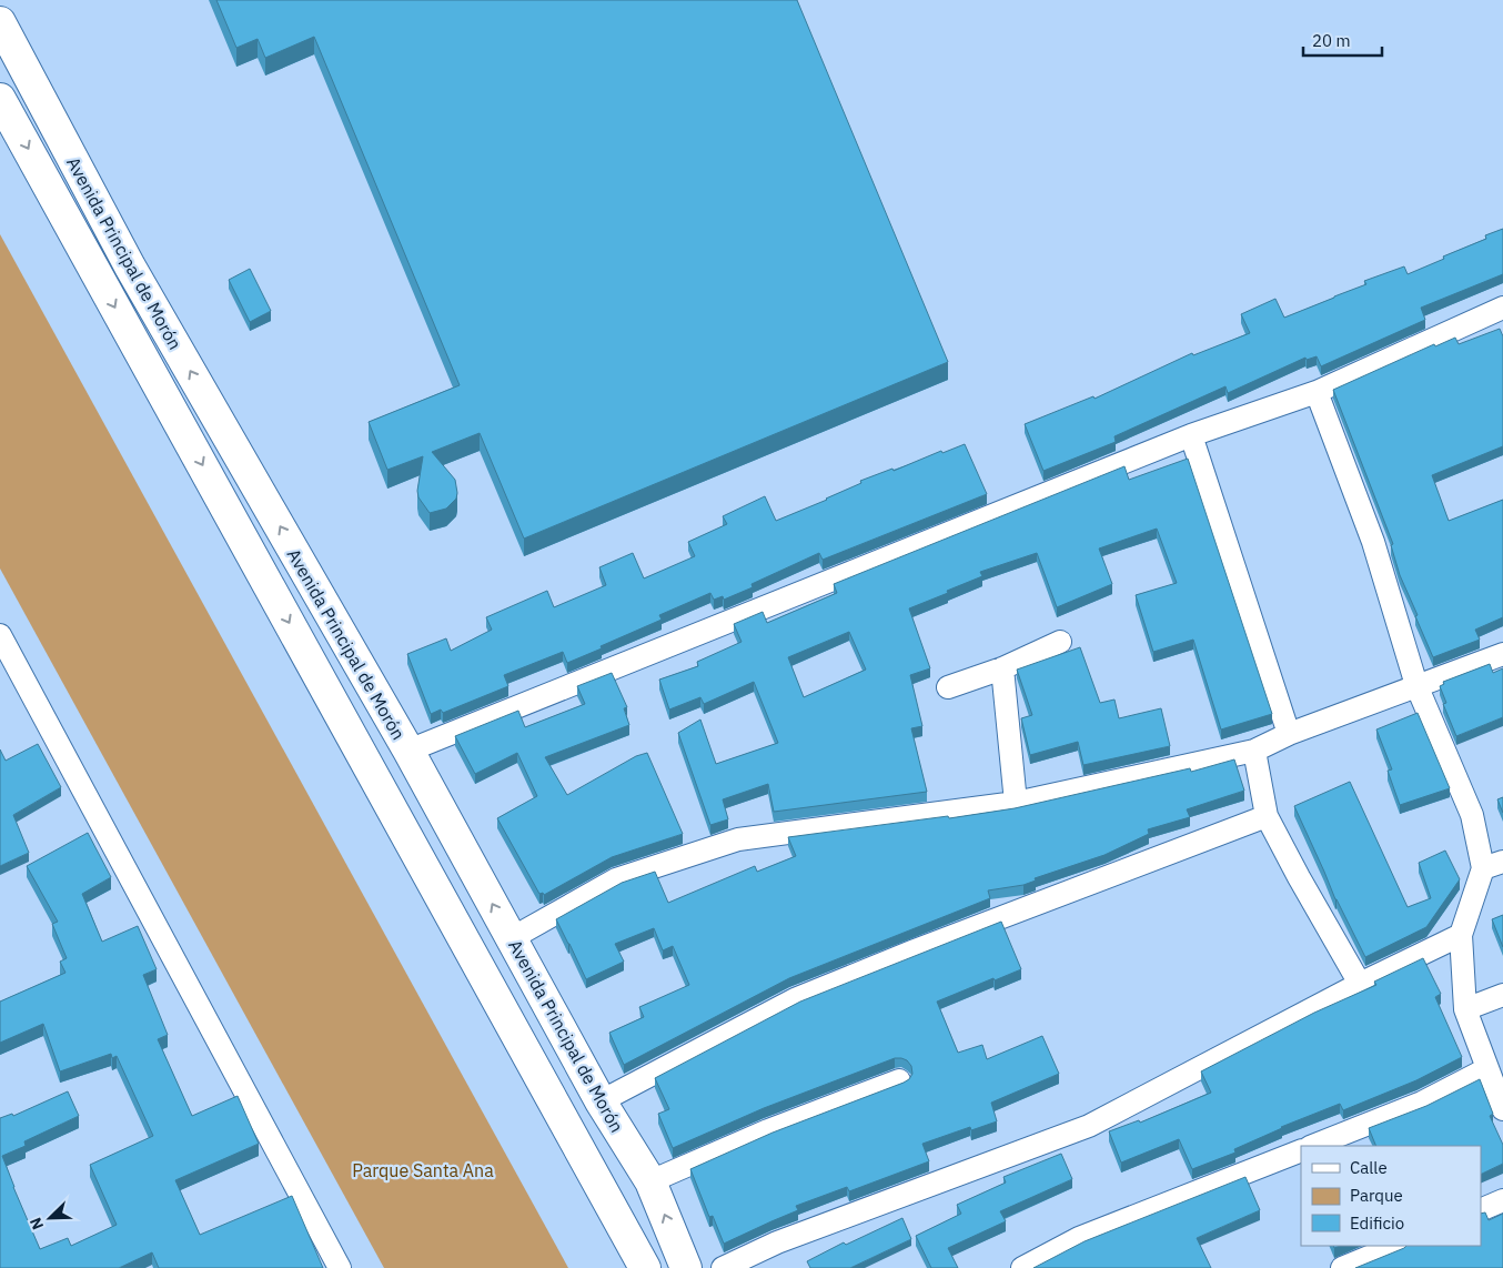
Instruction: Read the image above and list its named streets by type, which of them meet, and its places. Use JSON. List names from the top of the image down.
{
  "streets": {
    "main road": ["Avenida Principal de Morón"]
  },
  "parks": ["Parque Santa Ana"],
  "legend": ["Calle", "Parque", "Edificio"],
  "scale_bar": "20 m",
  "north": "bottom left"
}
